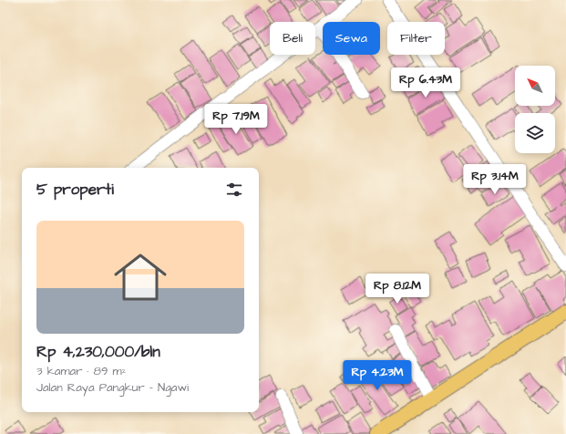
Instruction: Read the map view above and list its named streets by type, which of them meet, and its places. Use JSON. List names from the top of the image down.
{
  "north": "top left",
  "page": {
    "chip": ["Beli", "Sewa", "Filter"],
    "price": [
      "Rp 6.43M",
      "Rp 7.19M",
      "Rp 3.14M",
      "Rp 8.12M",
      "Rp 4.23M"
    ],
    "heading": "5 properti",
    "list": [
      {
        "name": "Rp 4,230,000/bln",
        "note": "3 kamar · 89 m² · Jalan Raya Pangkur - Ngawi"
      }
    ]
  }
}
